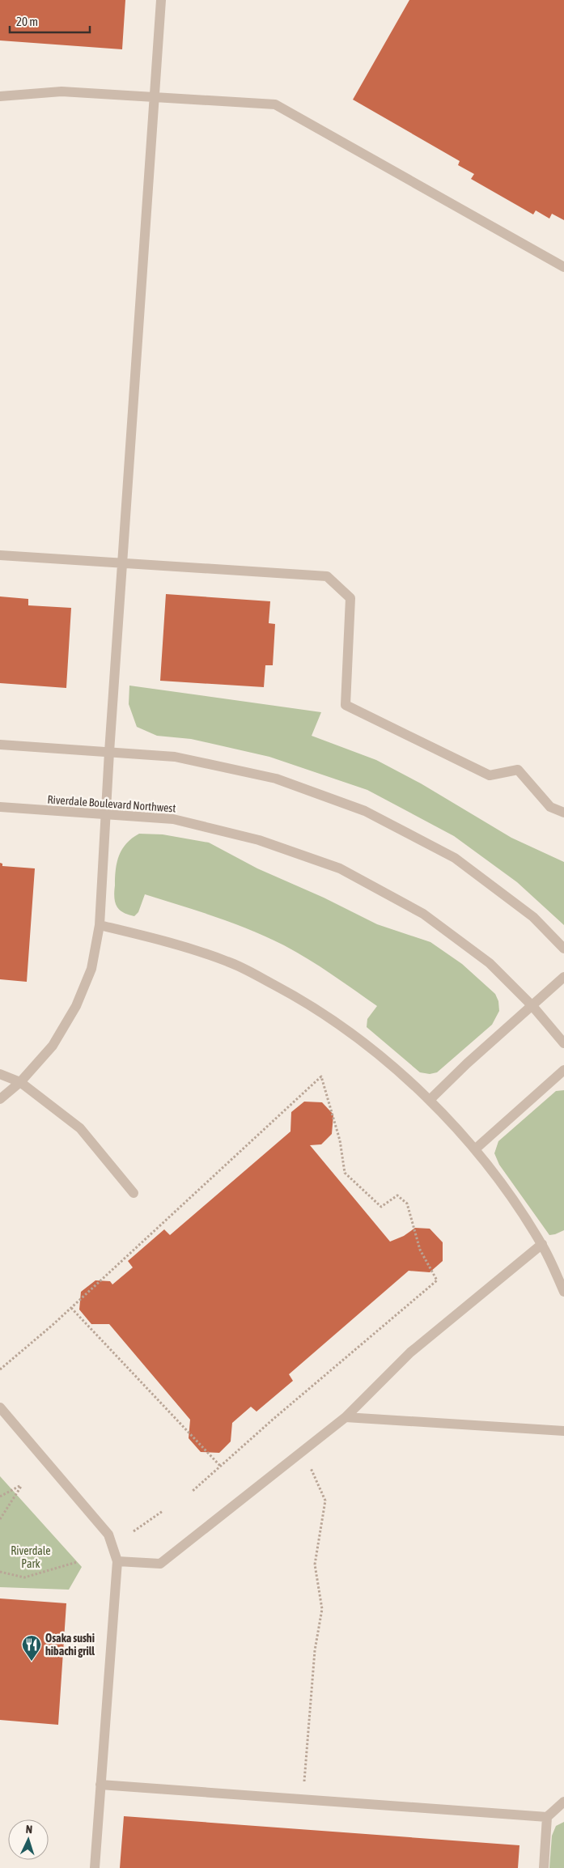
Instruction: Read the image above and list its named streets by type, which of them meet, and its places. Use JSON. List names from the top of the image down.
{
  "streets": {
    "street": ["Riverdale Boulevard Northwest"]
  },
  "parks": ["Riverdale Park"],
  "places": {
    "restaurant": ["Osaka sushi hibachi grill"]
  },
  "scale_bar": "20 m",
  "north": "top"
}
